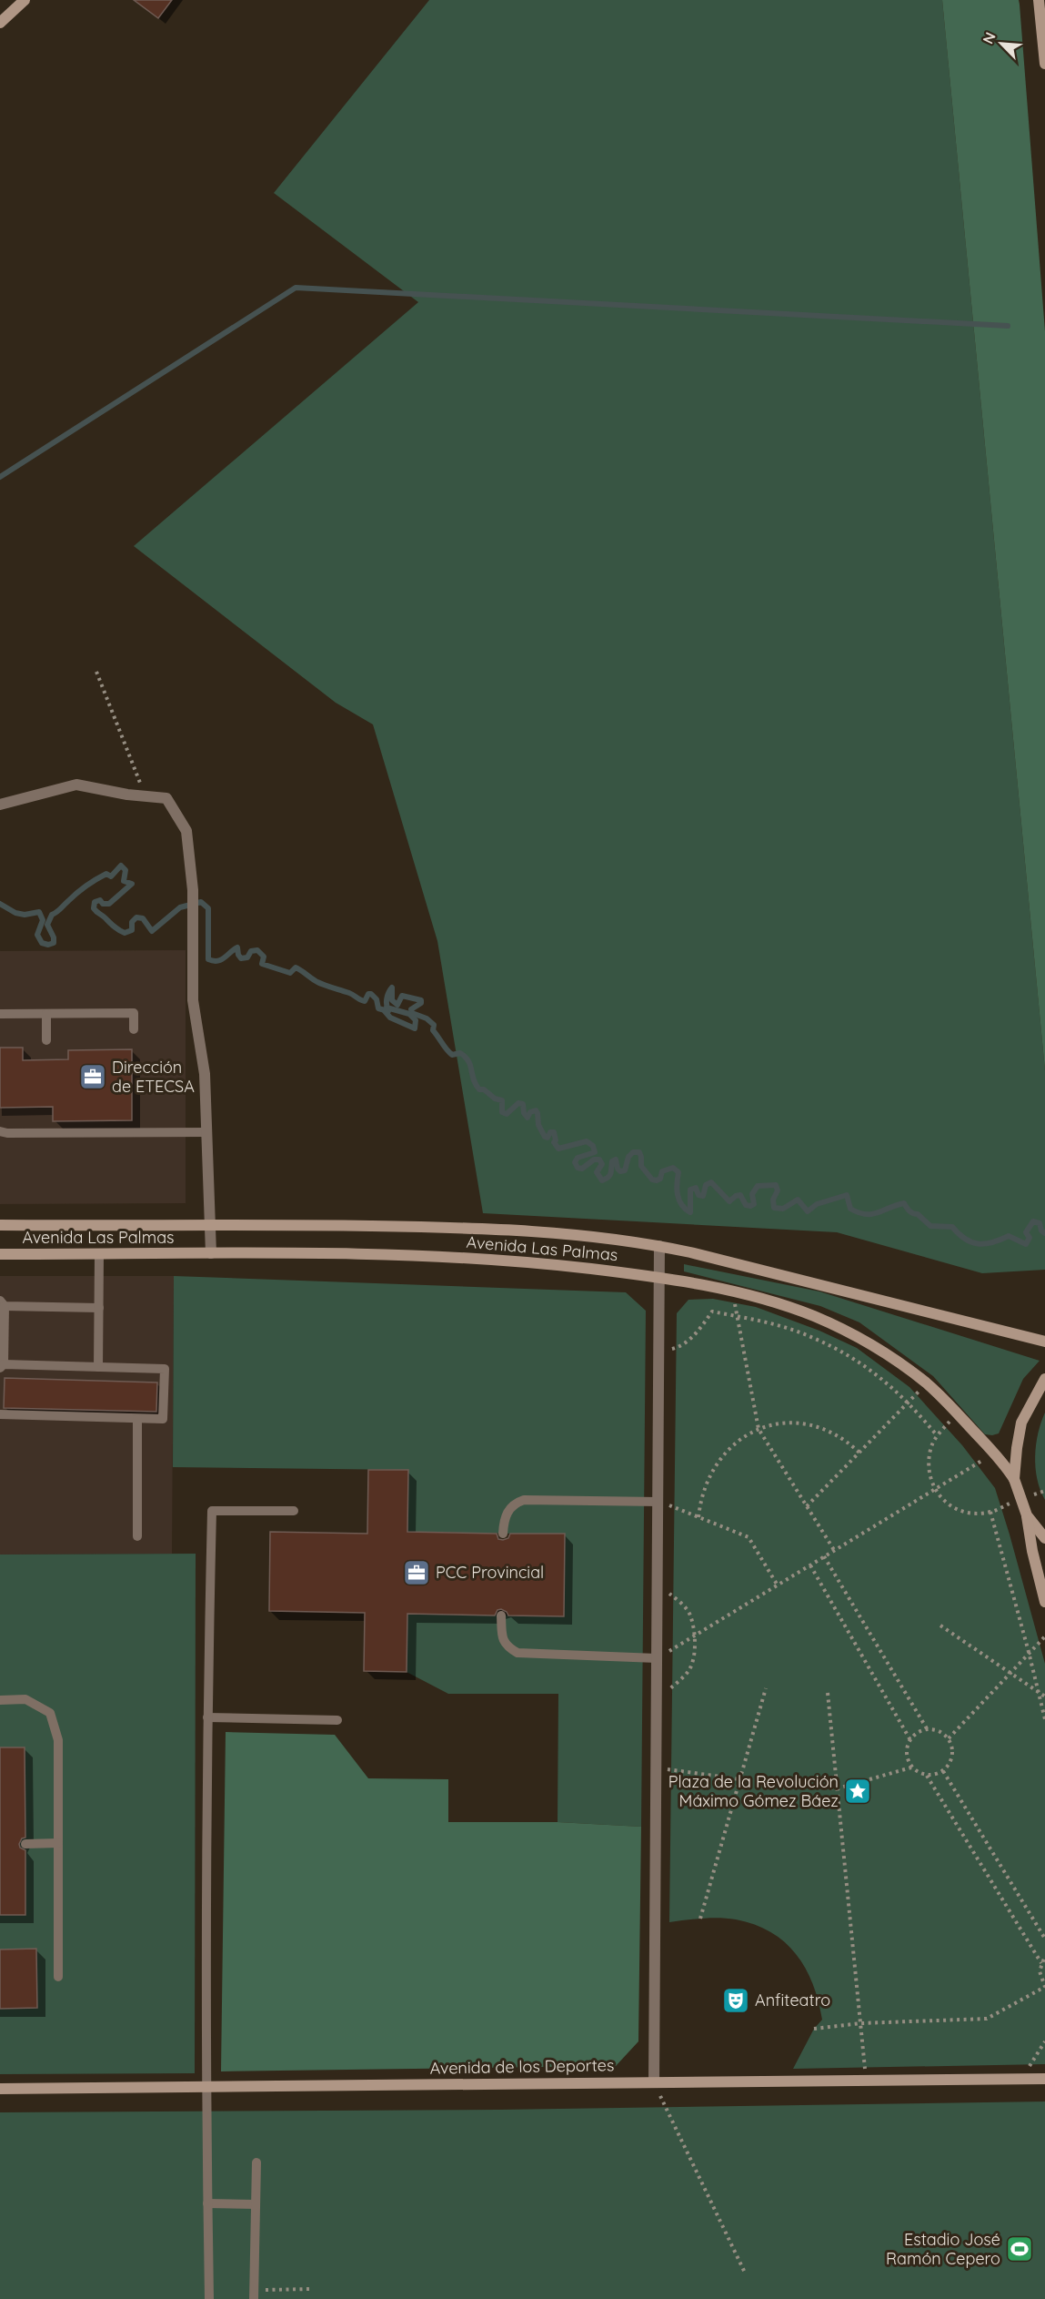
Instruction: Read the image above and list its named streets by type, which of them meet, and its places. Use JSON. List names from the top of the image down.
{
  "streets": {
    "street": ["Avenida Las Palmas", "Avenida de los Deportes"]
  },
  "places": {
    "office": ["Dirección de ETECSA", "PCC Provincial"],
    "place": ["Plaza de la Revolución Máximo Gómez Báez"],
    "theatre": ["Anfiteatro"],
    "sports": ["Estadio José Ramón Cepero"]
  },
  "north": "top left"
}
